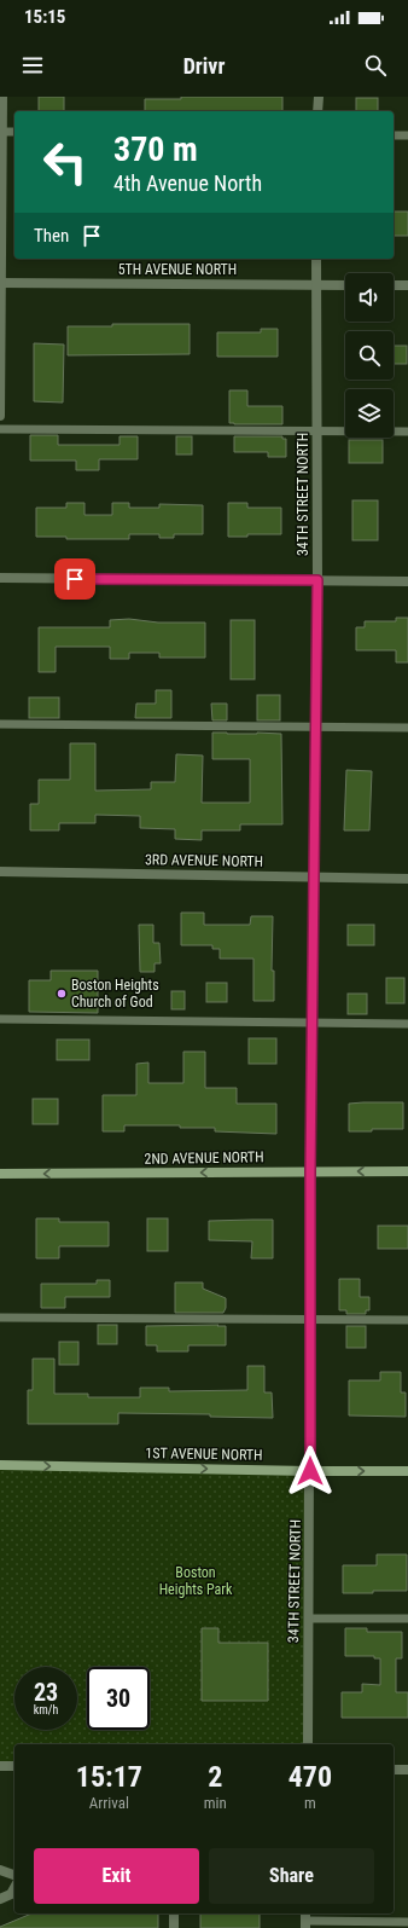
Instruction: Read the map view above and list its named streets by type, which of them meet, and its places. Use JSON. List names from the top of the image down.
{
  "streets": {
    "main road": ["2ND AVENUE NORTH", "1ST AVENUE NORTH"],
    "street": ["5TH AVENUE NORTH", "34TH STREET NORTH", "3RD AVENUE NORTH"]
  },
  "crossings": [
    ["5TH AVENUE NORTH", "34TH STREET NORTH"],
    ["34TH STREET NORTH", "3RD AVENUE NORTH"],
    ["34TH STREET NORTH", "2ND AVENUE NORTH"],
    ["34TH STREET NORTH", "1ST AVENUE NORTH"]
  ],
  "one_way": ["2ND AVENUE NORTH", "1ST AVENUE NORTH"],
  "parks": ["Boston Heights Park"],
  "places": ["Boston Heights Church of God"],
  "page": {
    "status": "15:15",
    "header": "Drivr",
    "turn": ["370 m", "4th Avenue North"],
    "then": "Then",
    "speed": "23 km/h",
    "limit": "30",
    "eta": [
      "15:17",
      "Arrival",
      "2",
      "min",
      "470",
      "m"
    ],
    "buttons": ["Exit", "Share"]
  }
}
